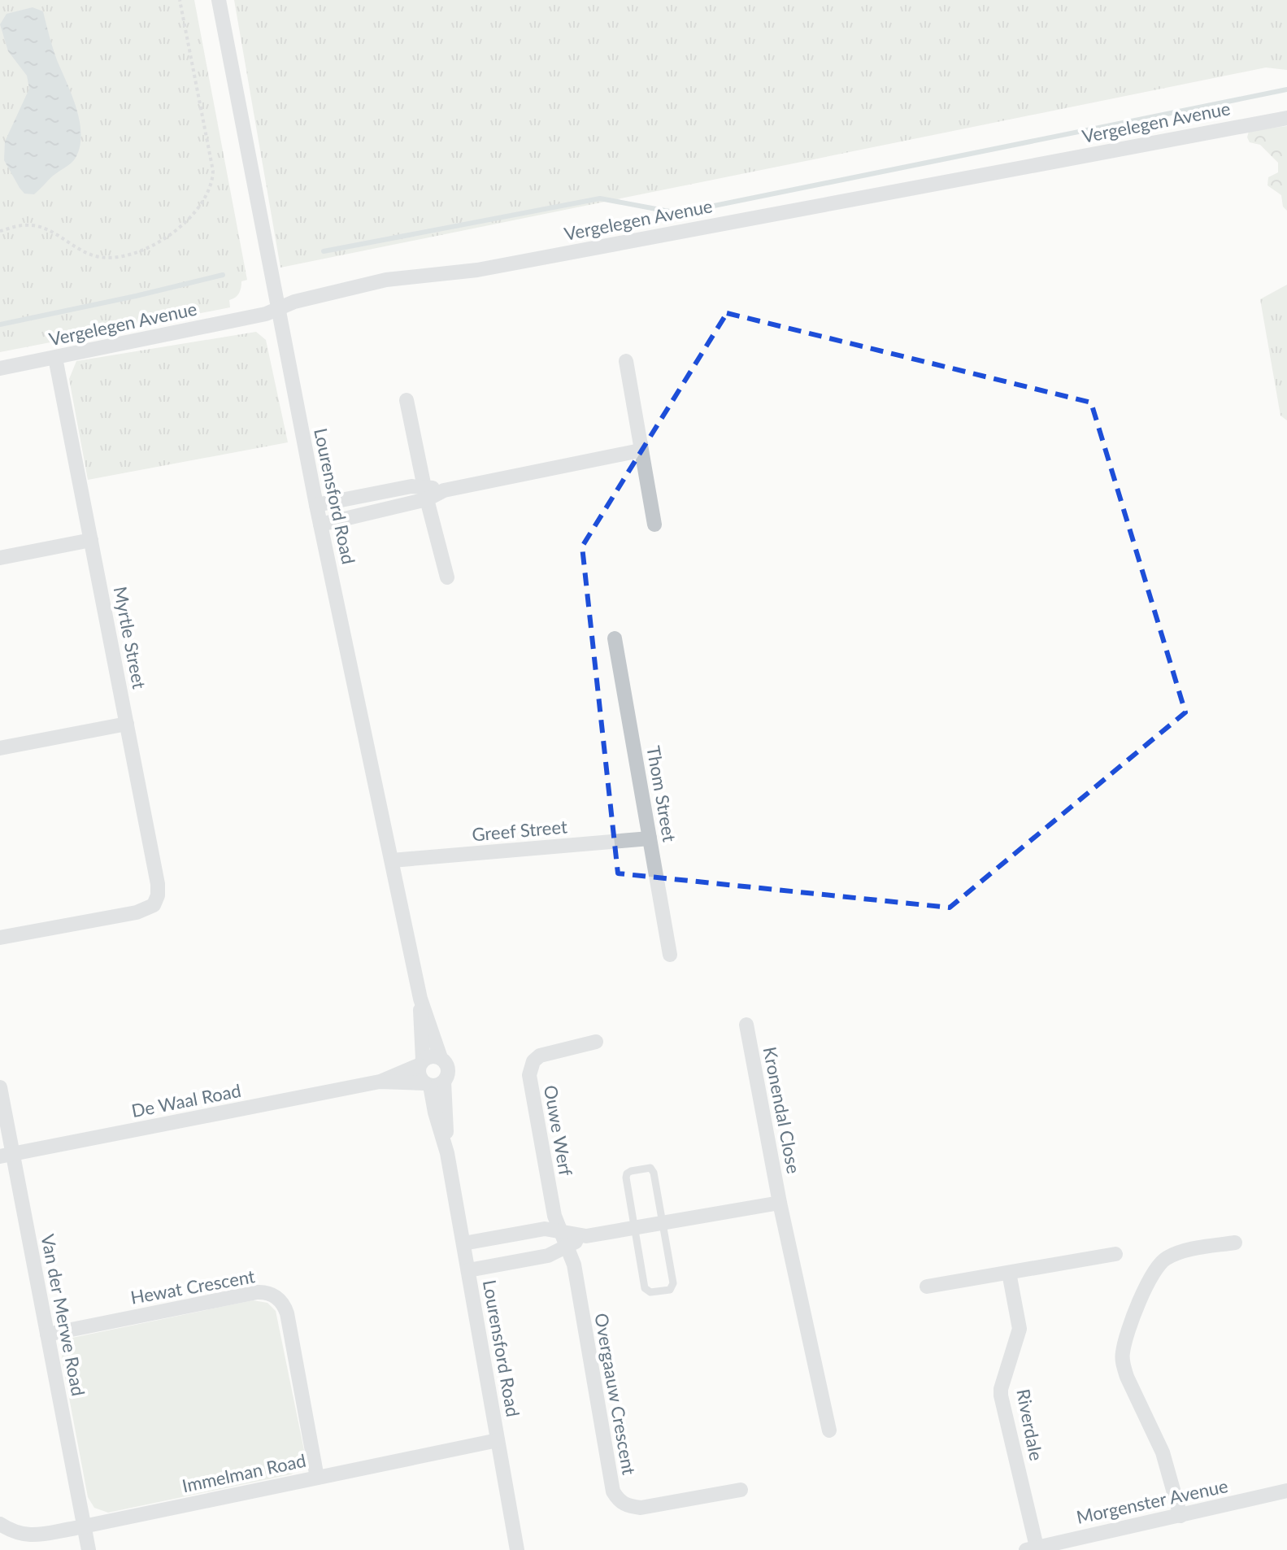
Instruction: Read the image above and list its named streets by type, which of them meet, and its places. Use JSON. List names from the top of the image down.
{
  "streets": {
    "street": [
      "Vergelegen Avenue",
      "Lourensford Road",
      "Myrtle Street",
      "Thom Street",
      "Greef Street",
      "De Waal Road",
      "Kronendal Close",
      "Ouwe Werf",
      "Hewat Crescent",
      "Van der Merwe Road",
      "Overgaauw Crescent",
      "Riverdale",
      "Immelman Road",
      "Morgenster Avenue"
    ]
  },
  "crossings": [
    ["Vergelegen Avenue", "Lourensford Road"],
    ["Vergelegen Avenue", "Myrtle Street"],
    ["Lourensford Road", "Greef Street"],
    ["Lourensford Road", "De Waal Road"],
    ["Lourensford Road", "Immelman Road"],
    ["Thom Street", "Greef Street"],
    ["De Waal Road", "Van der Merwe Road"],
    ["Ouwe Werf", "Overgaauw Crescent"],
    ["Hewat Crescent", "Van der Merwe Road"],
    ["Hewat Crescent", "Immelman Road"],
    ["Van der Merwe Road", "Immelman Road"],
    ["Riverdale", "Morgenster Avenue"]
  ]
}
